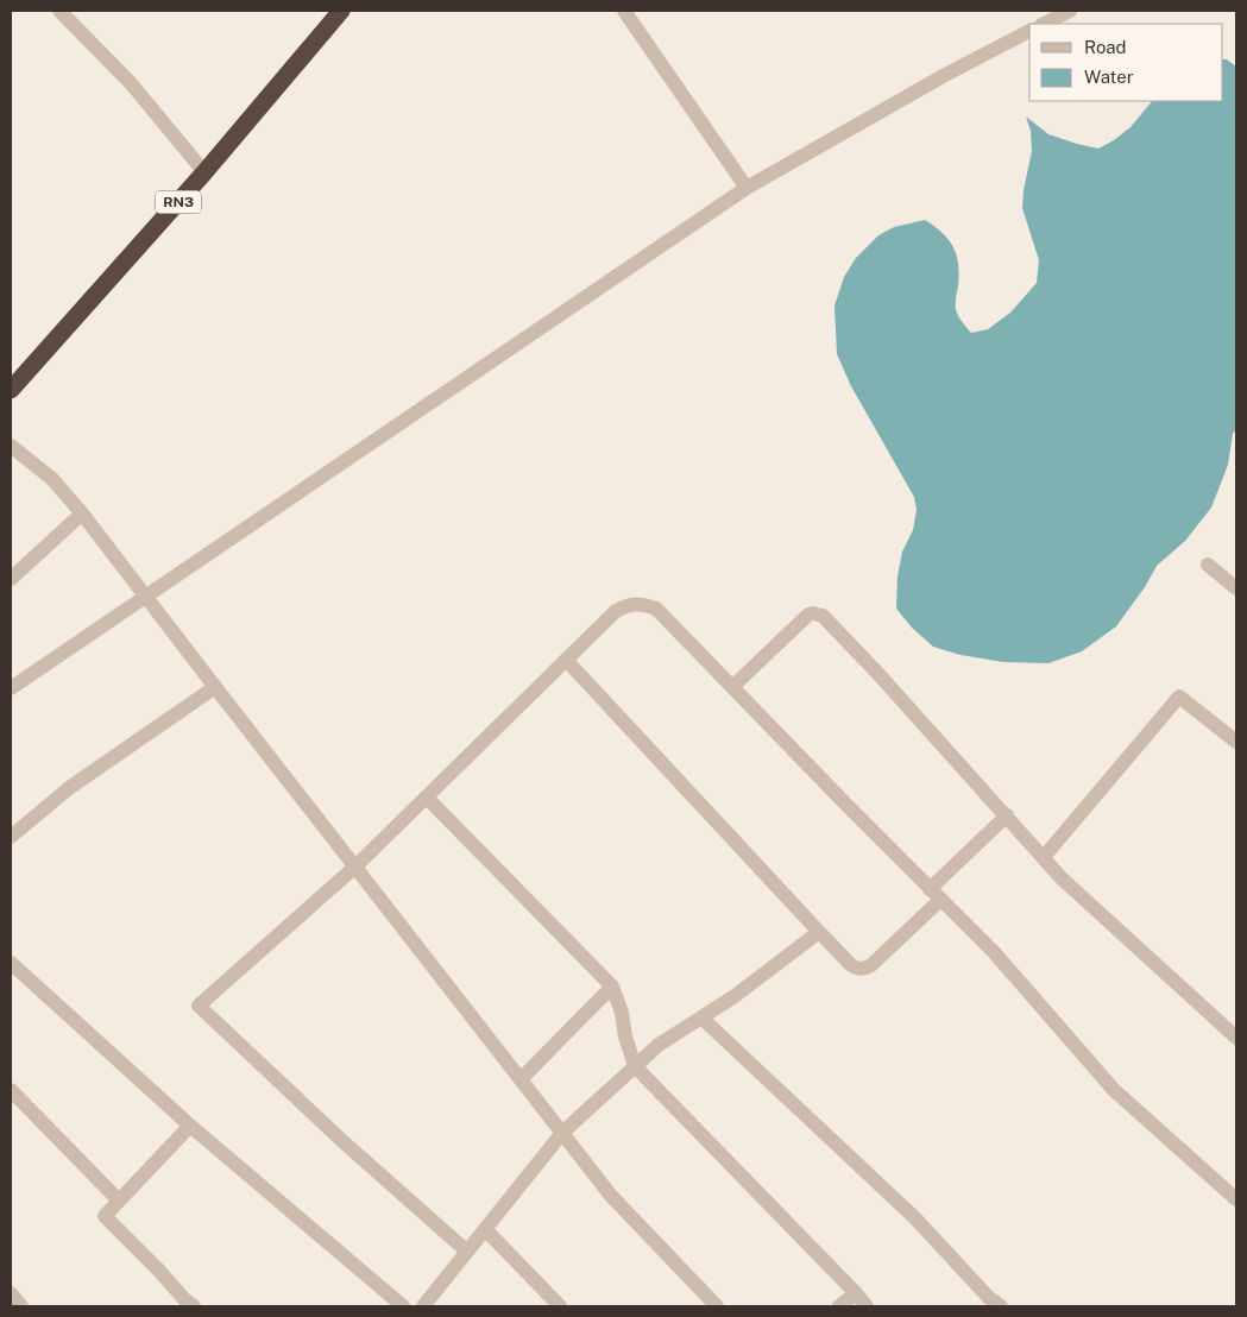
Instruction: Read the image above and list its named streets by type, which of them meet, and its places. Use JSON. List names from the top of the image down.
{
  "streets": {
    "highway": ["RN3"]
  },
  "legend": ["Road", "Water"]
}
